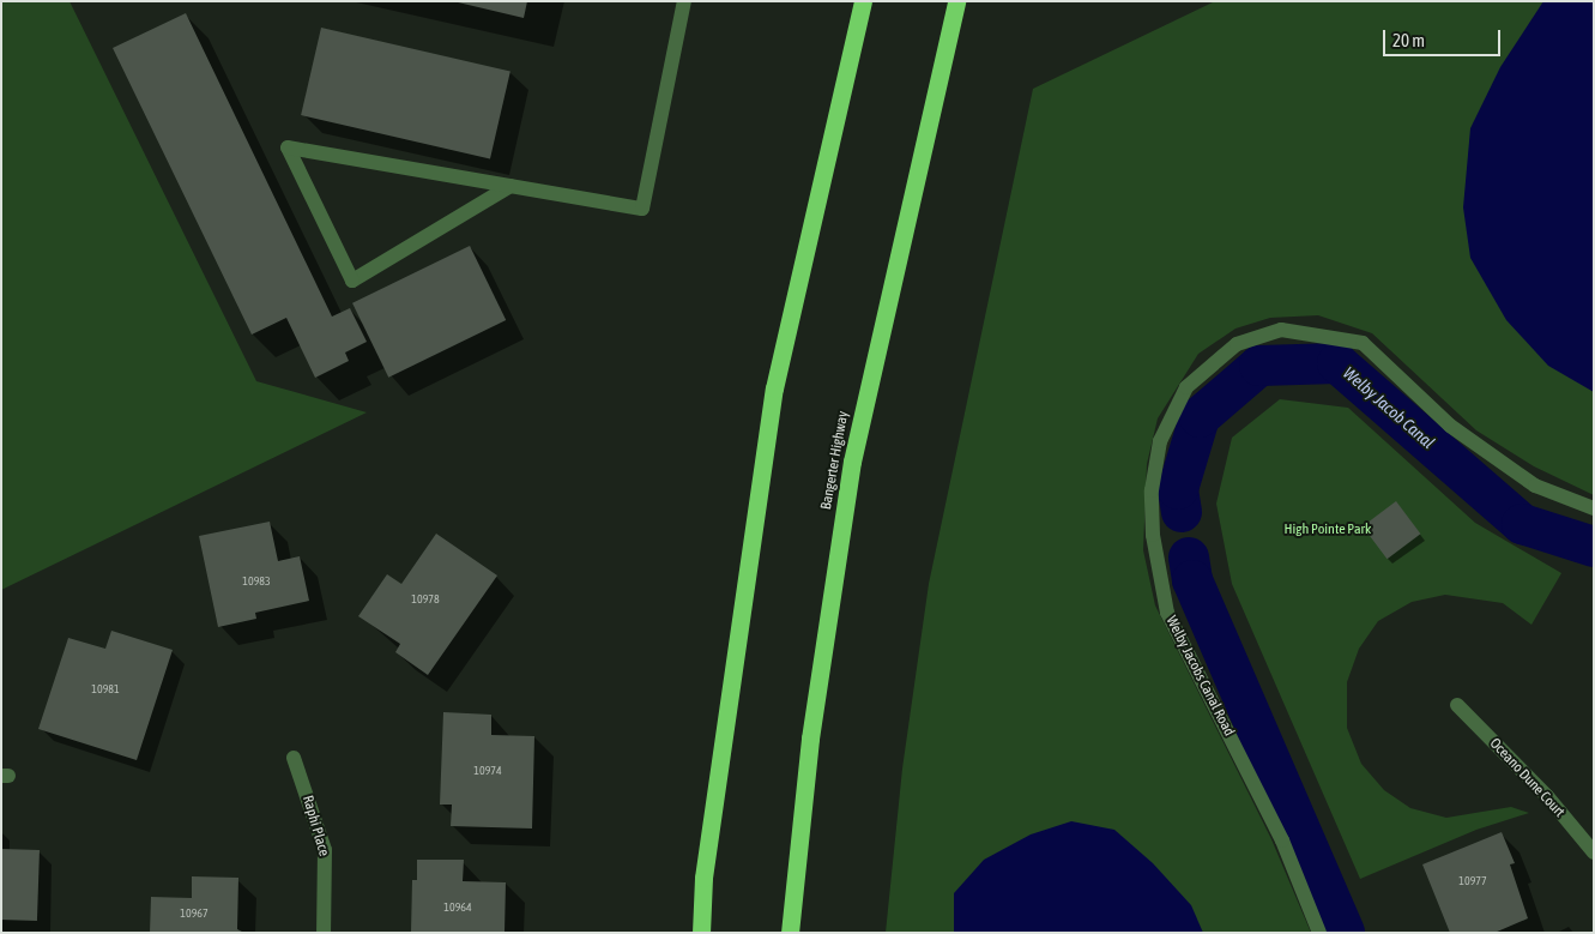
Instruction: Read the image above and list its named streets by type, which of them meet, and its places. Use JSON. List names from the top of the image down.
{
  "streets": {
    "highway": ["Bangerter Highway"],
    "street": ["Welby Jacobs Canal Road", "Oceano Dune Court", "Raphi Place"]
  },
  "water": ["Welby Jacob Canal"],
  "parks": ["High Pointe Park"],
  "house_numbers": [
    "10983",
    "10978",
    "10981",
    "10974",
    "10977",
    "10964",
    "10967"
  ],
  "scale_bar": "20 m"
}
